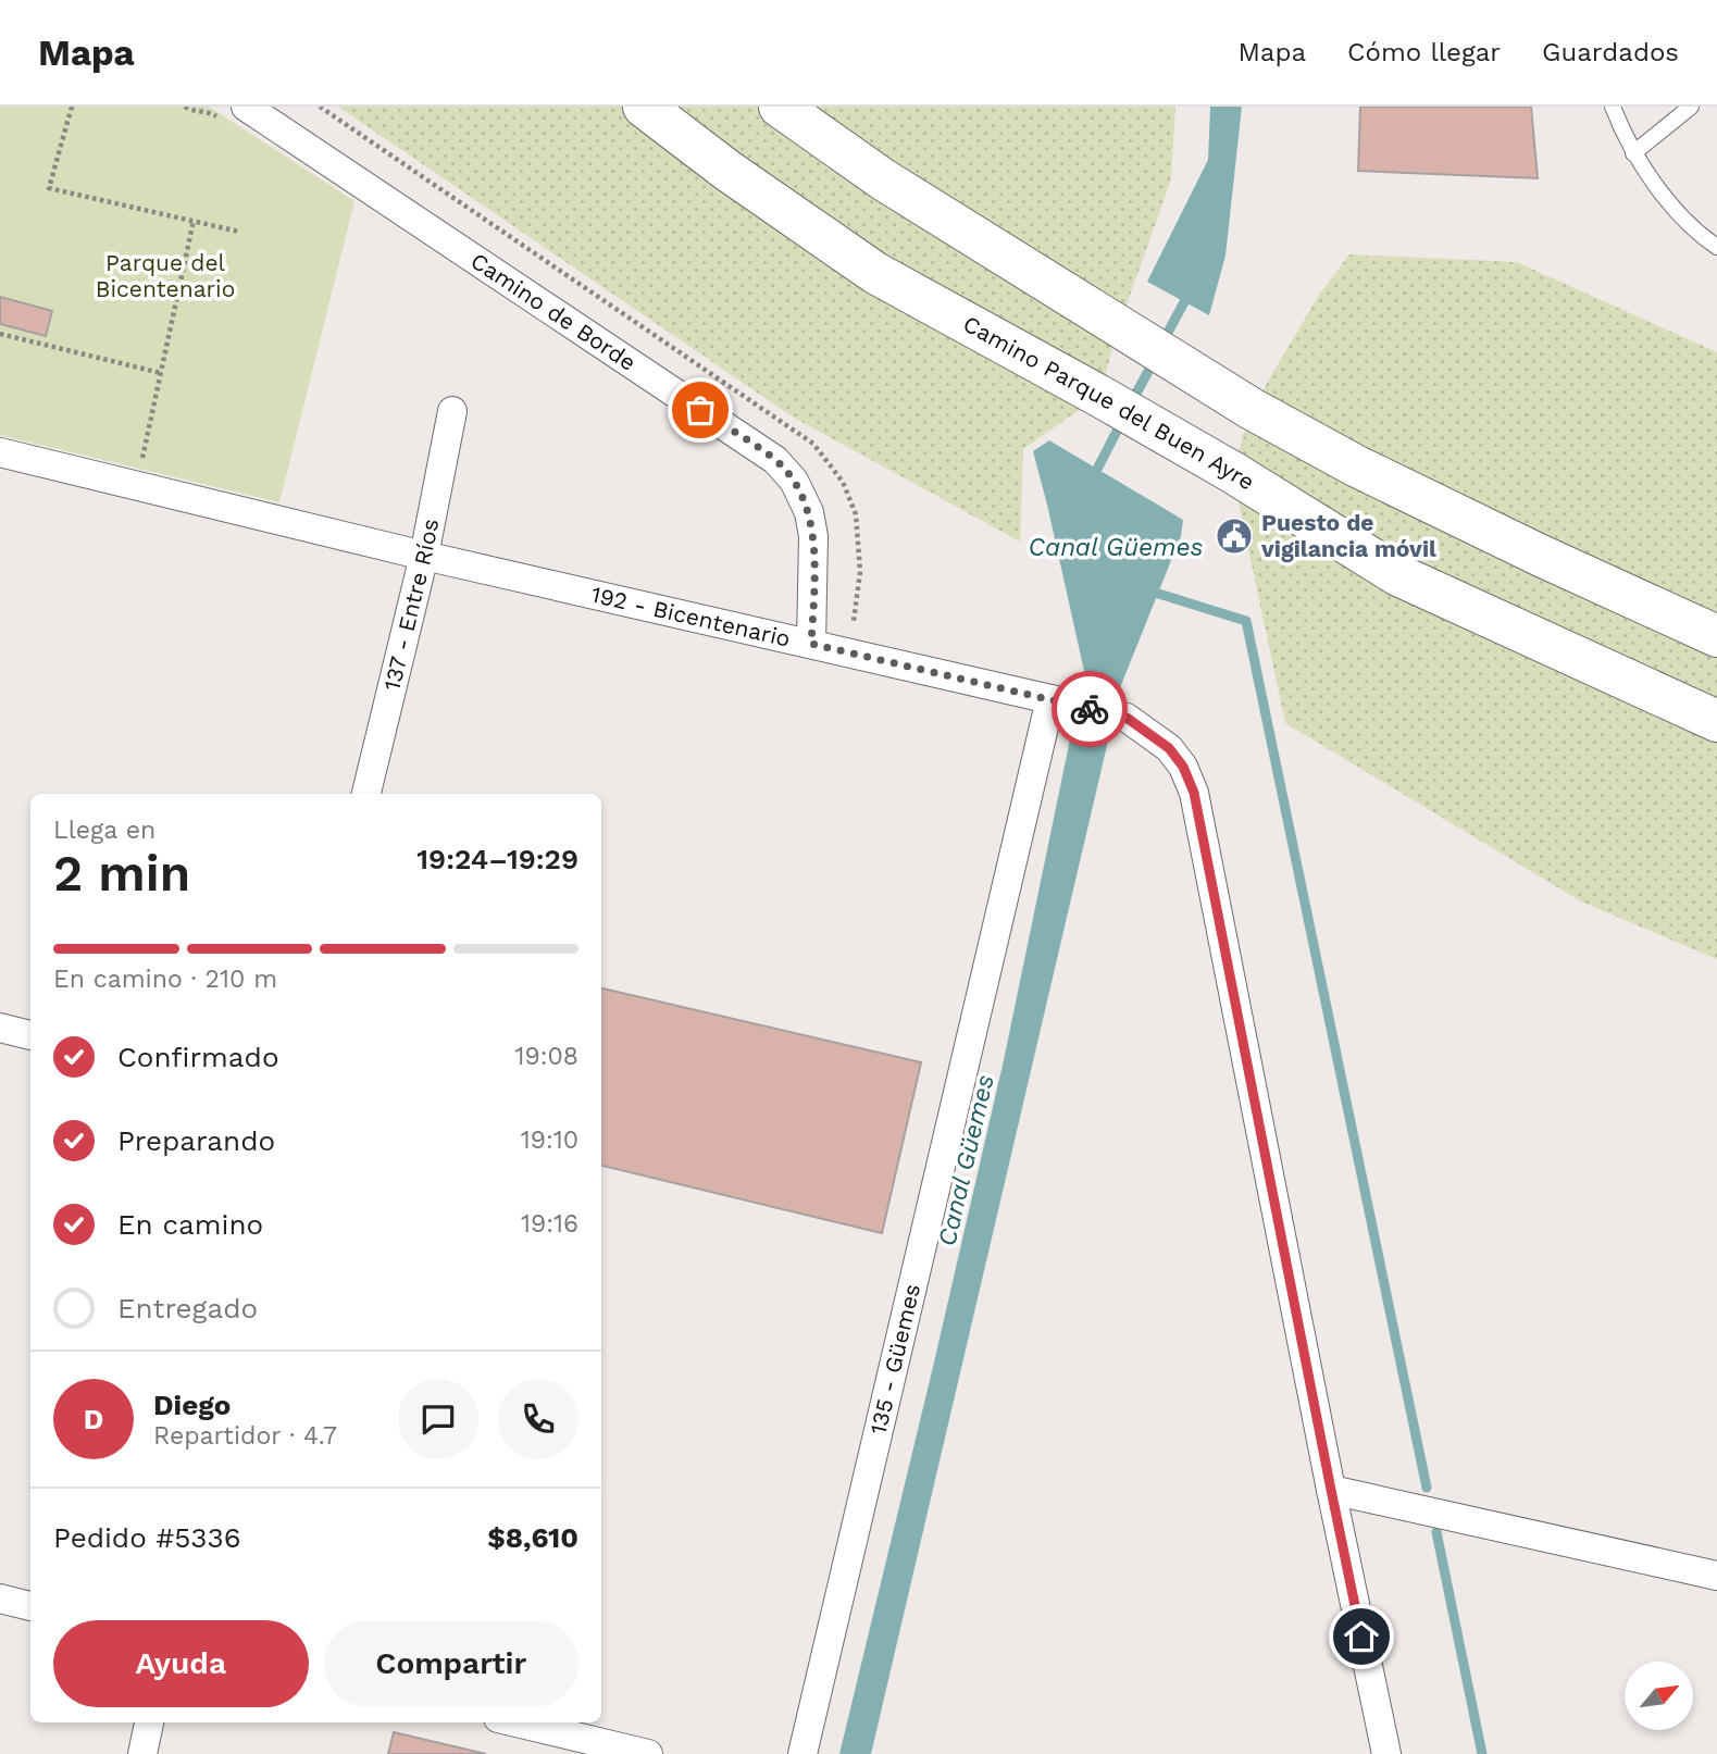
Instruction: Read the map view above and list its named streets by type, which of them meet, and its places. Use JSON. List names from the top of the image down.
{
  "streets": {
    "highway": ["Camino Parque del Buen Ayre"],
    "street": [
      "Camino de Borde",
      "137 - Entre Ríos",
      "192 - Bicentenario",
      "135 - Güemes"
    ]
  },
  "crossings": [
    ["Camino de Borde", "192 - Bicentenario"],
    ["137 - Entre Ríos", "192 - Bicentenario"],
    ["192 - Bicentenario", "135 - Güemes"]
  ],
  "water": ["Canal Güemes"],
  "parks": ["Parque del Bicentenario"],
  "places": {
    "public building": ["Puesto de vigilancia móvil"]
  },
  "north": "top right",
  "page": {
    "header": "Mapa",
    "nav": ["Mapa", "Cómo llegar", "Guardados"],
    "heading": ["2 min", "Llega en", "19:24–19:29"],
    "panel": [
      "Diego",
      "Repartidor · 4.7",
      "Pedido #5336",
      "$8,610"
    ],
    "bar": "En camino · 210 m",
    "list": [
      ["Confirmado", "19:08"],
      ["Preparando", "19:10"],
      ["En camino", "19:16"],
      "Entregado"
    ],
    "round": "D",
    "buttons": ["Ayuda", "Compartir"]
  }
}
